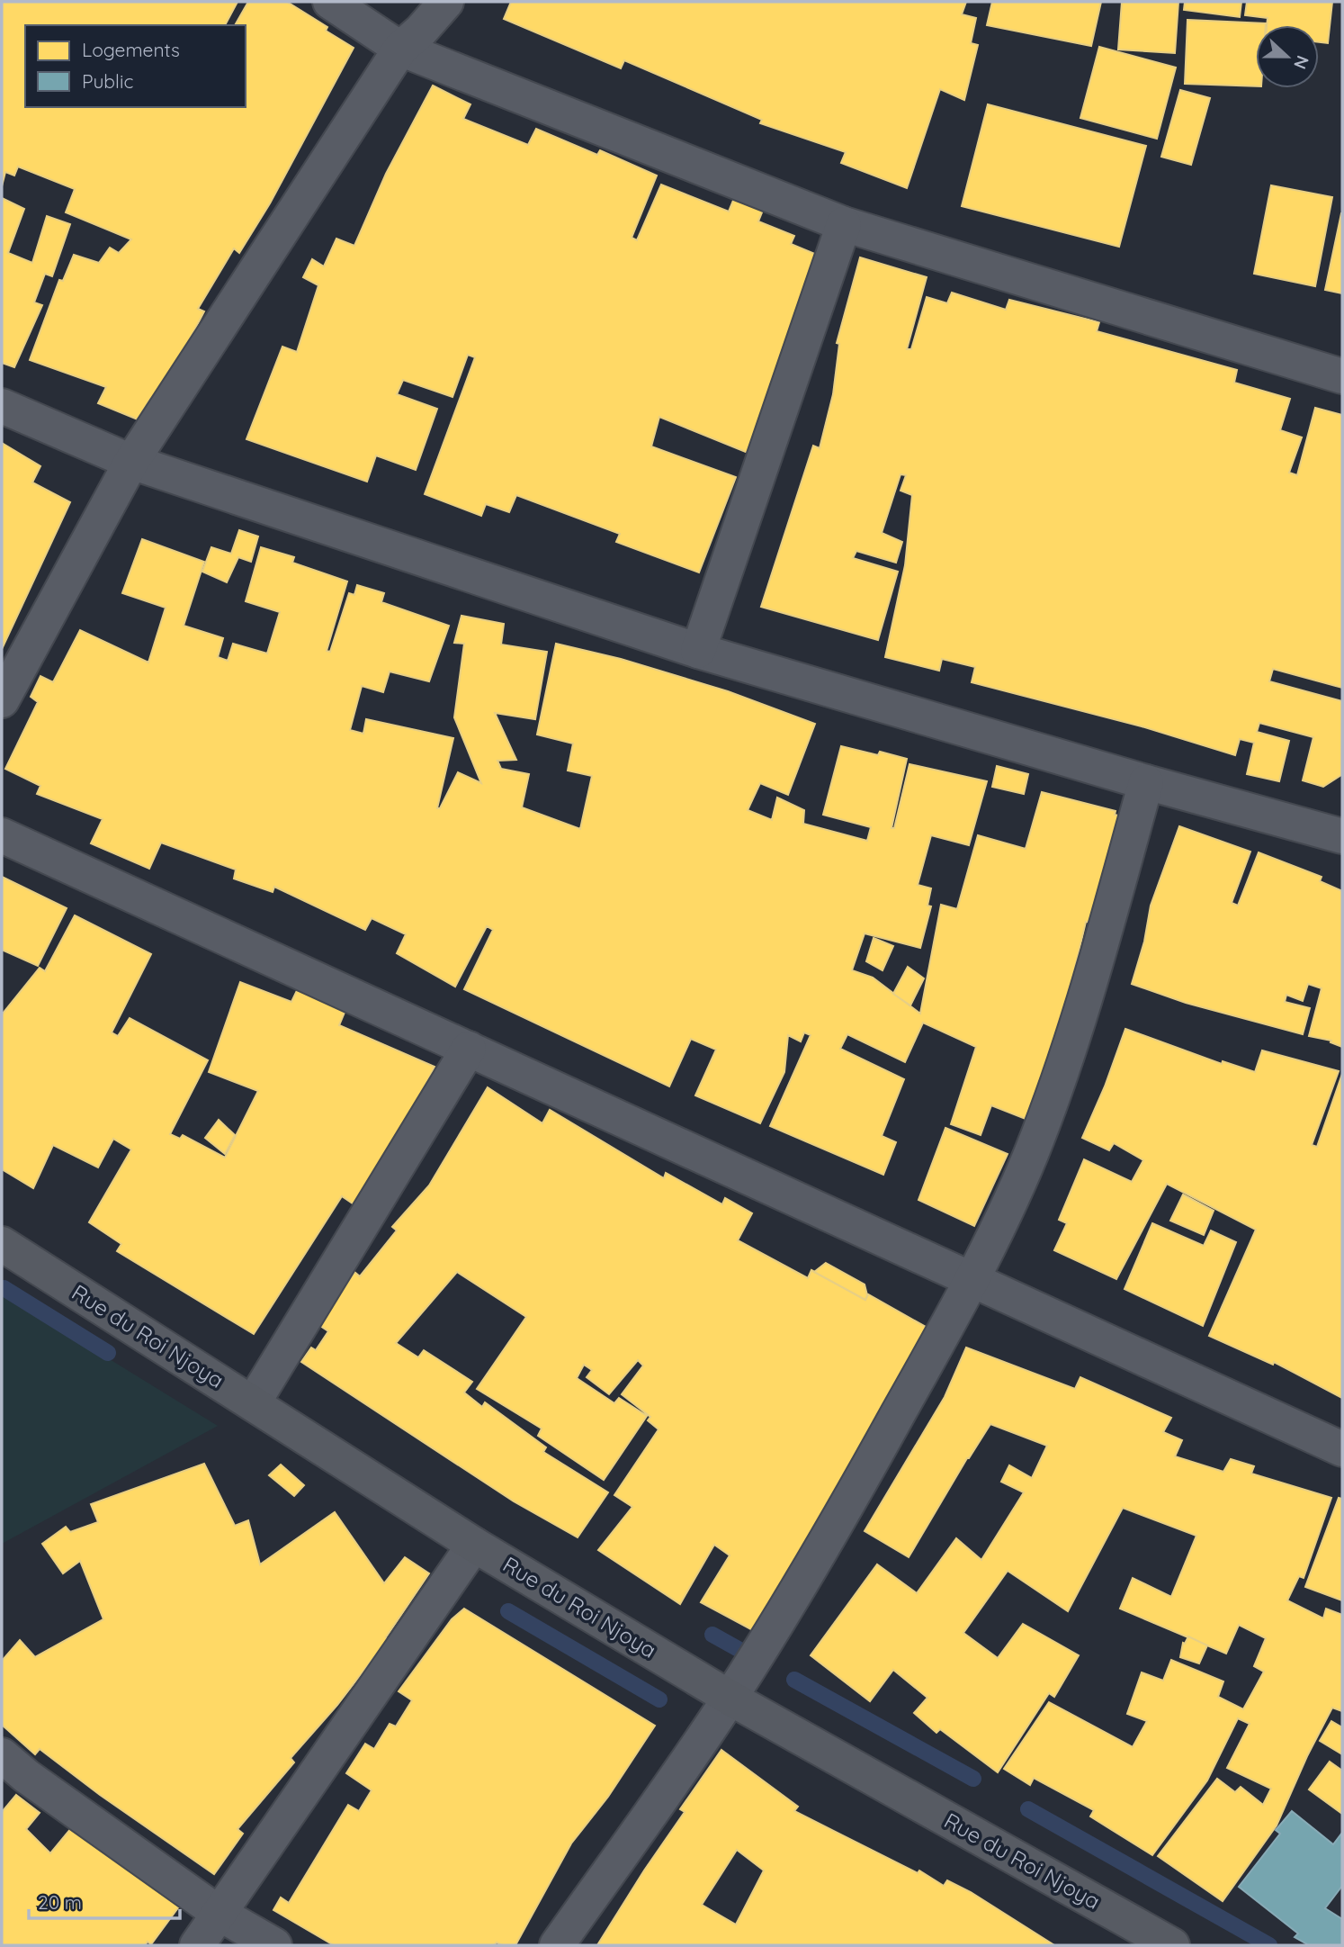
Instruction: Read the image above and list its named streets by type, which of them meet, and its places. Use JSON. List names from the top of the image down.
{
  "streets": {
    "main road": ["Rue du Roi Njoya"]
  },
  "legend": ["Logements", "Public"],
  "scale_bar": "20 m",
  "north": "right"
}
